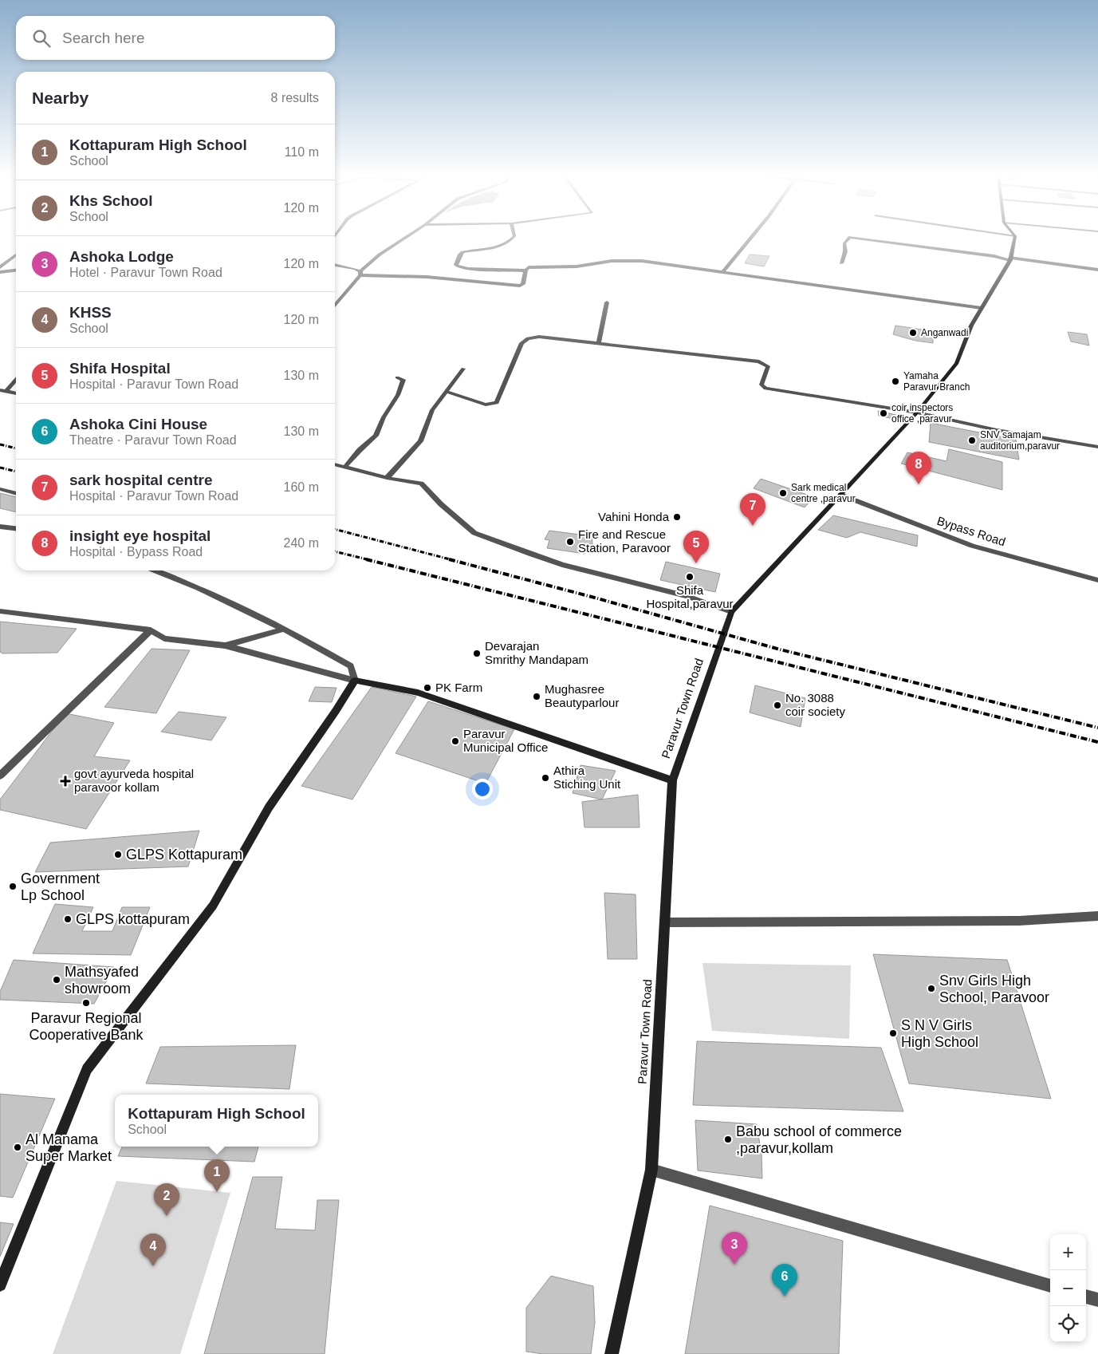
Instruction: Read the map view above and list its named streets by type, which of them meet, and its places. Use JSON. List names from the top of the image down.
{
  "streets": {
    "main road": ["Paravur Town Road"],
    "street": ["Bypass Road"]
  },
  "crossings": [
    ["Bypass Road", "Paravur Town Road"]
  ],
  "places": {
    "other": [
      "Anganwadi",
      "Yamaha Paravur Branch",
      "coir inspectors office ,paravur",
      "SNV samajam auditorium,paravur",
      "Sark medical centre ,paravur",
      "Vahini Honda",
      "Fire and Rescue Station, Paravoor",
      "Shifa Hospital,paravur",
      "Devarajan Smrithy Mandapam",
      "PK Farm",
      "Mughasree Beautyparlour",
      "No. 3088 coir society",
      "Paravur Municipal Office",
      "Athira Stiching Unit",
      "GLPS Kottapuram",
      "Government Lp School",
      "GLPS kottapuram",
      "Mathsyafed showroom",
      "Snv Girls High School, Paravoor",
      "Paravur Regional Cooperative Bank",
      "S N V Girls High School",
      "Babu school of commerce ,paravur,kollam",
      "Al Manama Super Market"
    ],
    "health": ["govt ayurveda hospital paravoor kollam"]
  },
  "page": {
    "search": "Search here",
    "heading": ["Nearby", "8 results"],
    "list": [
      {
        "mark": "1",
        "name": "Kottapuram High School",
        "note": "School",
        "value": "110 m"
      },
      {
        "mark": "2",
        "name": "Khs School",
        "note": "School",
        "value": "120 m"
      },
      {
        "mark": "3",
        "name": "Ashoka Lodge",
        "note": "Hotel · Paravur Town Road",
        "value": "120 m"
      },
      {
        "mark": "4",
        "name": "KHSS",
        "note": "School",
        "value": "120 m"
      },
      {
        "mark": "5",
        "name": "Shifa Hospital",
        "note": "Hospital · Paravur Town Road",
        "value": "130 m"
      },
      {
        "mark": "6",
        "name": "Ashoka Cini House",
        "note": "Theatre · Paravur Town Road",
        "value": "130 m"
      },
      {
        "mark": "7",
        "name": "sark hospital centre",
        "note": "Hospital · Paravur Town Road",
        "value": "160 m"
      },
      {
        "mark": "8",
        "name": "insight eye hospital",
        "note": "Hospital · Bypass Road",
        "value": "240 m"
      }
    ],
    "pins": [
      "8",
      "7",
      "5",
      "1",
      "2",
      "3",
      "4",
      "6"
    ],
    "popup": ["Kottapuram High School", "School"],
    "map_buttons": ["+", "−"]
  }
}
